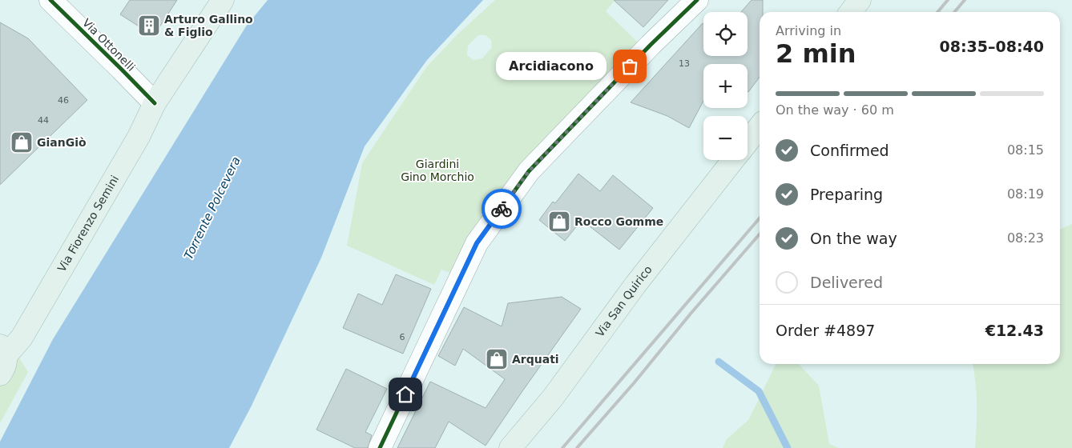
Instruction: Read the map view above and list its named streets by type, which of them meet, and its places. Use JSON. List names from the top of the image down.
{
  "streets": {
    "main road": ["Via Fiorenzo Semini", "Via San Quirico"],
    "street": ["Via Ottonelli"]
  },
  "crossings": [
    ["Via Ottonelli", "Via Fiorenzo Semini"]
  ],
  "water": ["Torrente Polcevera"],
  "parks": ["Giardini Gino Morchio"],
  "places": {
    "building": ["Arturo Gallino & Figlio"],
    "other": ["Arcidiacono"],
    "shop": ["GianGiò", "Rocco Gomme", "Arquati"]
  },
  "house_numbers": [
    "13",
    "46",
    "44",
    "6"
  ],
  "page": {
    "map_buttons": ["+", "−"],
    "heading": ["2 min", "Arriving in", "08:35–08:40"],
    "panel": ["Order #4897", "€12.43"],
    "bubble": "Arcidiacono",
    "bar": "On the way · 60 m",
    "list": [
      ["Confirmed", "08:15"],
      ["Preparing", "08:19"],
      ["On the way", "08:23"],
      "Delivered"
    ]
  }
}
